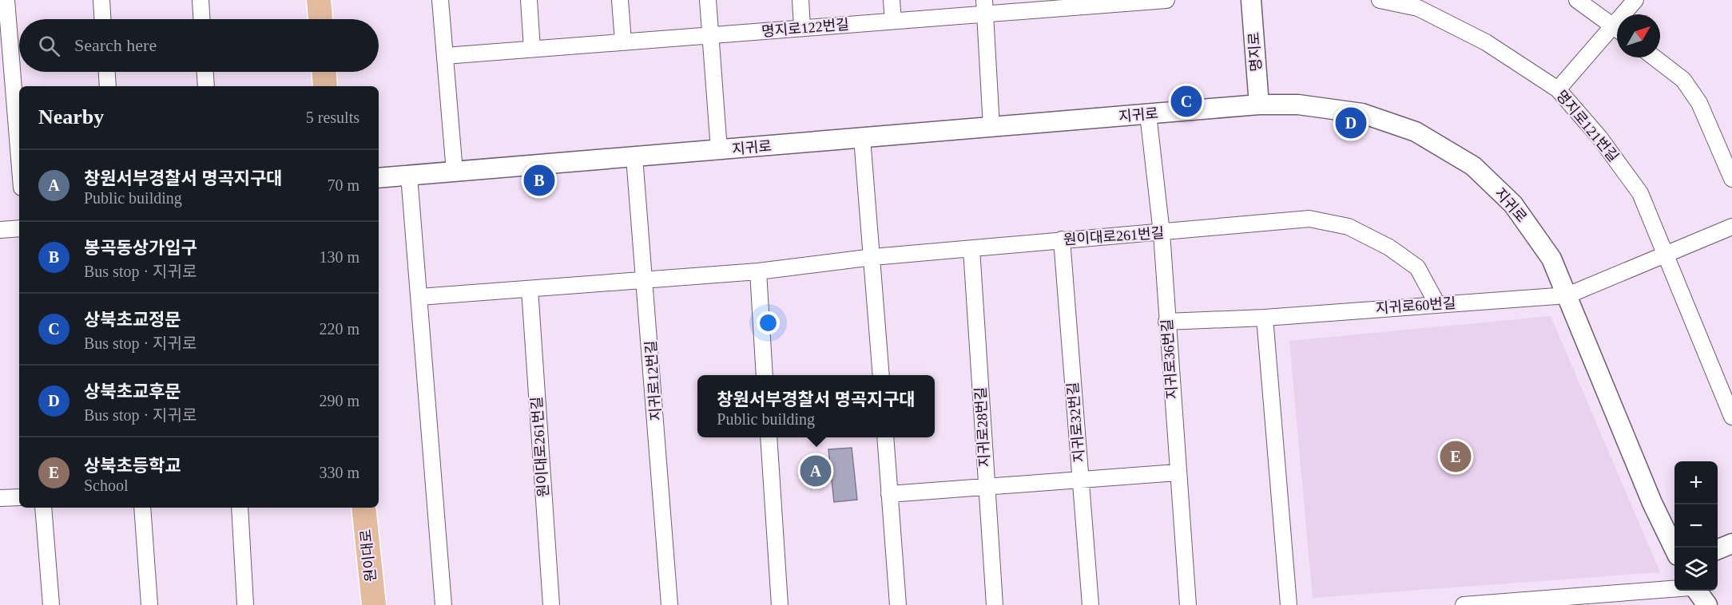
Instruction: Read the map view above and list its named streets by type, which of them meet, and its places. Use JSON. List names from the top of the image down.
{
  "streets": {
    "main road": ["원이대로"],
    "street": [
      "명지로122번길",
      "명지로",
      "지귀로",
      "명지로121번길",
      "원이대로261번길",
      "지귀로60번길",
      "지귀로36번길",
      "지귀로12번길",
      "지귀로32번길",
      "지귀로28번길"
    ]
  },
  "crossings": [
    ["명지로", "지귀로"],
    ["지귀로", "지귀로60번길"],
    ["지귀로", "지귀로36번길"],
    ["지귀로", "지귀로12번길"],
    ["명지로121번길", "지귀로60번길"],
    ["원이대로261번길", "지귀로60번길"],
    ["원이대로261번길", "지귀로36번길"],
    ["원이대로261번길", "지귀로12번길"],
    ["원이대로261번길", "지귀로32번길"],
    ["원이대로261번길", "지귀로28번길"],
    ["지귀로60번길", "지귀로36번길"]
  ],
  "north": "top right",
  "page": {
    "search": "Search here",
    "pins": [
      "C",
      "D",
      "B",
      "E",
      "A"
    ],
    "heading": ["Nearby", "5 results"],
    "list": [
      {
        "mark": "A",
        "name": "창원서부경찰서 명곡지구대",
        "note": "Public building",
        "value": "70 m"
      },
      {
        "mark": "B",
        "name": "봉곡동상가입구",
        "note": "Bus stop · 지귀로",
        "value": "130 m"
      },
      {
        "mark": "C",
        "name": "상북초교정문",
        "note": "Bus stop · 지귀로",
        "value": "220 m"
      },
      {
        "mark": "D",
        "name": "상북초교후문",
        "note": "Bus stop · 지귀로",
        "value": "290 m"
      },
      {
        "mark": "E",
        "name": "상북초등학교",
        "note": "School",
        "value": "330 m"
      }
    ],
    "popup": ["창원서부경찰서 명곡지구대", "Public building"],
    "map_buttons": ["+", "−"]
  }
}
